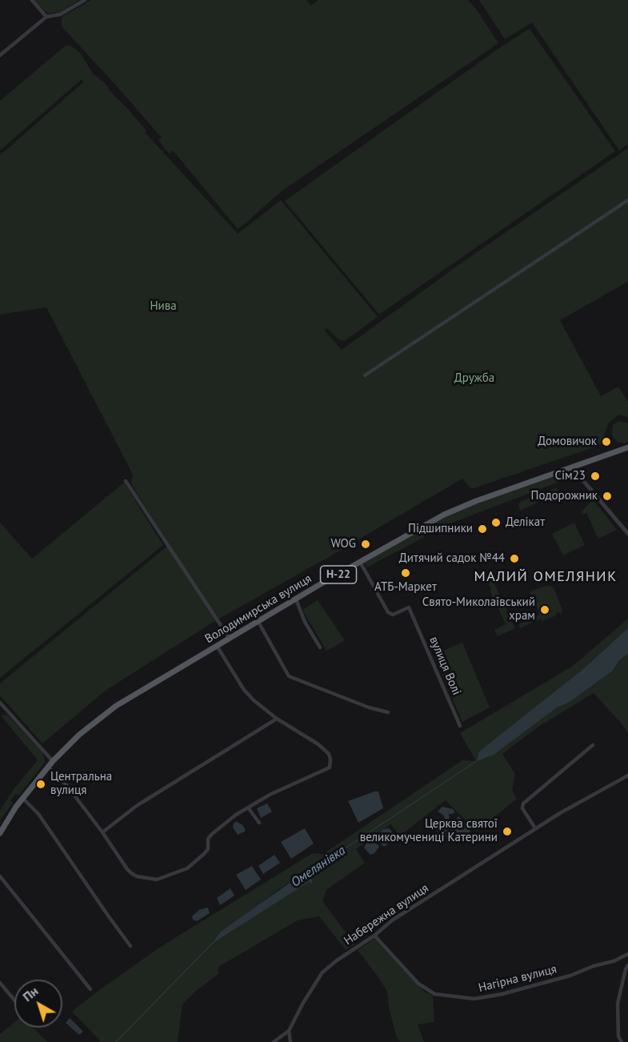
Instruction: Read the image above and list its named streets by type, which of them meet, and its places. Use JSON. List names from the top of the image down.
{
  "streets": {
    "main road": ["Н-22", "Володимирська вулиця"],
    "street": ["вулиця Волі", "Набережна вулиця", "Нагірна вулиця"]
  },
  "crossings": [
    ["Н-22", "Володимирська вулиця"],
    ["Володимирська вулиця", "вулиця Волі"],
    ["Набережна вулиця", "Нагірна вулиця"]
  ],
  "districts": ["МАЛИЙ ОМЕЛЯНИК"],
  "water": ["Омелянівка"],
  "parks": ["Нива", "Дружба"],
  "places": [
    "Домовичок",
    "Сім23",
    "Подорожник",
    "Делікат",
    "Підшипники",
    "WOG",
    "Дитячий садок №44",
    "АТБ-Маркет",
    "Свято-Миколаївський храм",
    "Центральна вулиця",
    "Церква святої великомучениці Катерини"
  ],
  "north": "top left"
}
